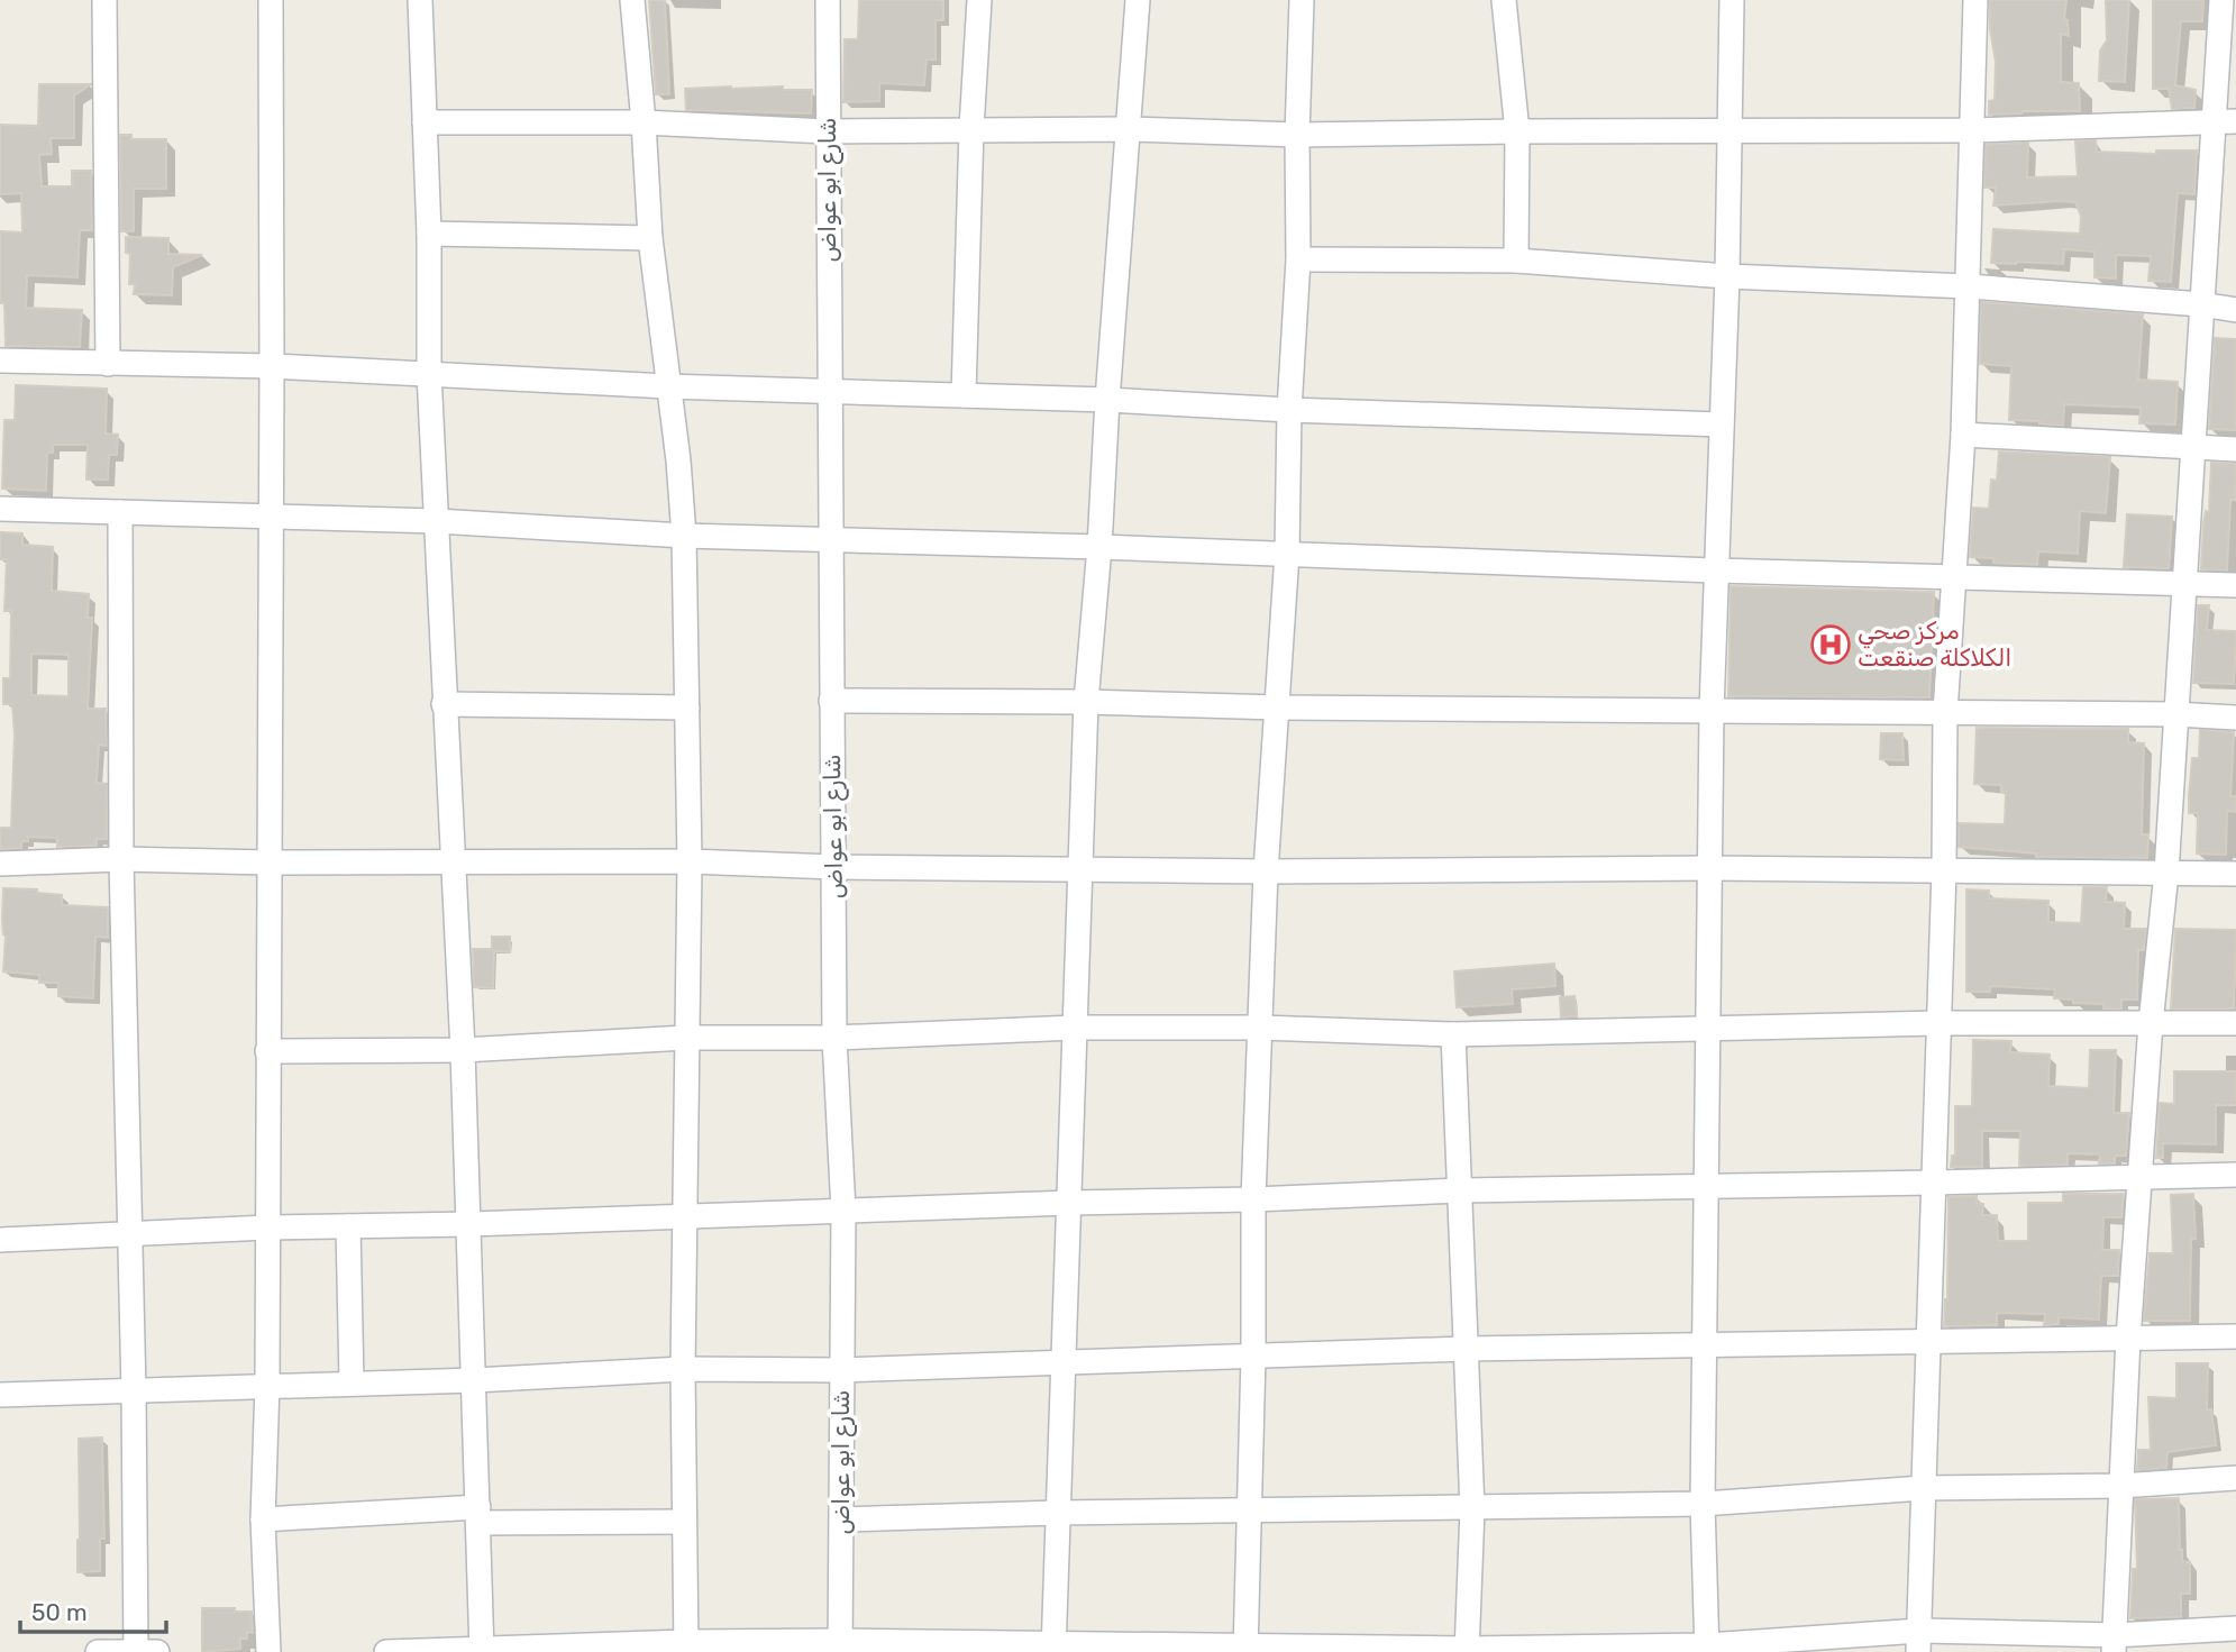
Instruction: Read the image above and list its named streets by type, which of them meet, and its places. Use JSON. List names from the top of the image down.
{
  "streets": {
    "street": ["شارع ابو عواض"]
  },
  "places": {
    "hospital": ["مركز صحي الكلاكلة صنقعت"]
  },
  "scale_bar": "50 m"
}
